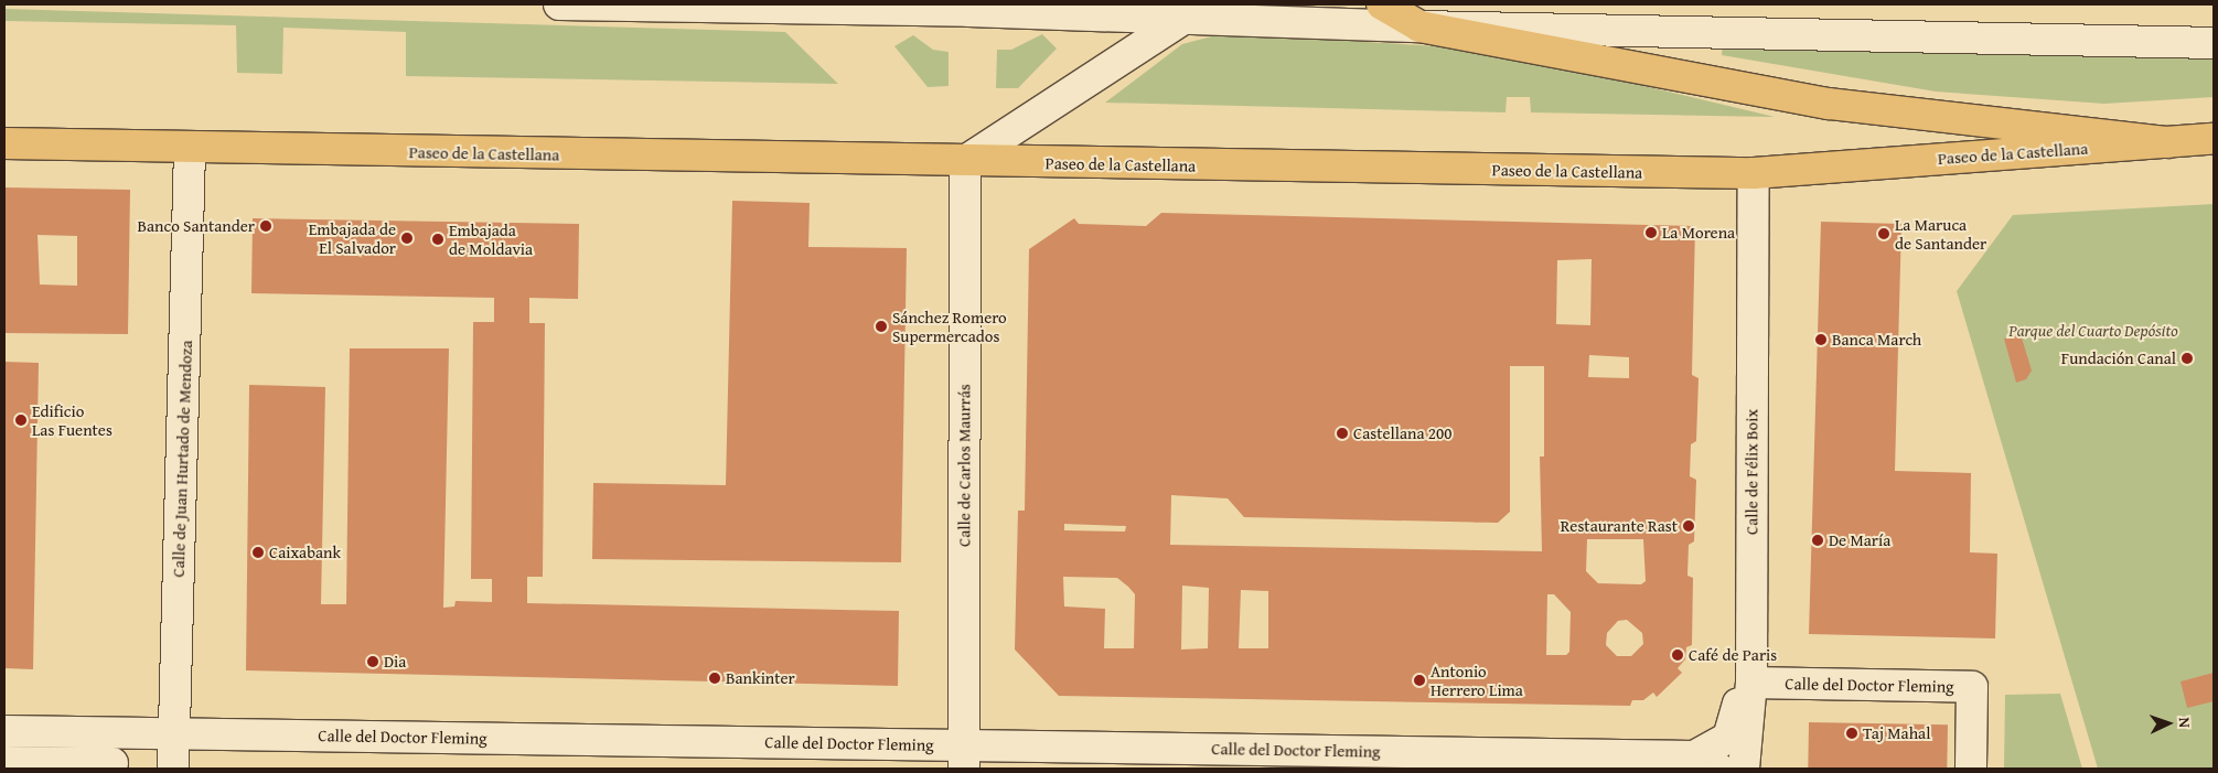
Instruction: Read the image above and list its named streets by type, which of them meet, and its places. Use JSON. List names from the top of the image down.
{
  "streets": {
    "main road": ["Paseo de la Castellana"],
    "street": [
      "Calle de Juan Hurtado de Mendoza",
      "Calle de Carlos Maurrás",
      "Calle de Félix Boix",
      "Calle del Doctor Fleming"
    ]
  },
  "crossings": [
    ["Paseo de la Castellana", "Calle de Juan Hurtado de Mendoza"],
    ["Paseo de la Castellana", "Calle de Carlos Maurrás"],
    ["Paseo de la Castellana", "Calle de Félix Boix"],
    ["Calle de Juan Hurtado de Mendoza", "Calle del Doctor Fleming"],
    ["Calle de Carlos Maurrás", "Calle del Doctor Fleming"],
    ["Calle de Félix Boix", "Calle del Doctor Fleming"]
  ],
  "parks": ["Parque del Cuarto Depósito"],
  "places": [
    "Banco Santander",
    "La Morena",
    "La Maruca de Santander",
    "Embajada de El Salvador",
    "Embajada de Moldavia",
    "Sánchez Romero Supermercados",
    "Banca March",
    "Fundación Canal",
    "Edificio Las Fuentes",
    "Castellana 200",
    "Restaurante Rast",
    "De María",
    "Caixabank",
    "Café de Paris",
    "Dia",
    "Bankinter",
    "Antonio Herrero Lima",
    "Taj Mahal"
  ],
  "north": "right"
}
